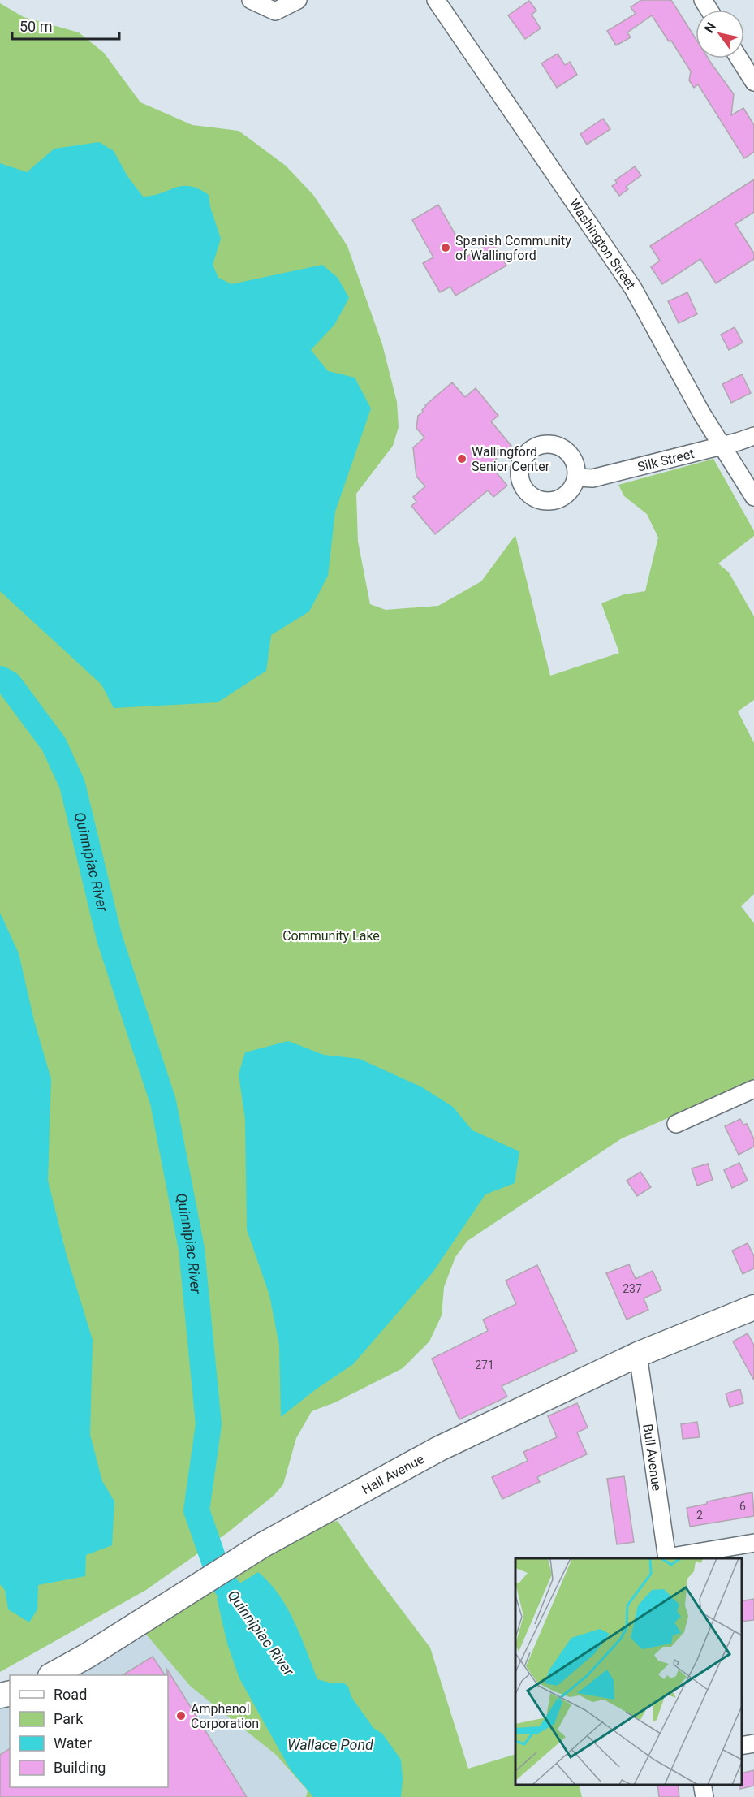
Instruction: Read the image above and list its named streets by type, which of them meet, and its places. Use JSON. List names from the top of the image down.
{
  "streets": {
    "main road": ["Hall Avenue"],
    "street": ["Washington Street", "Silk Street", "Bull Avenue"]
  },
  "crossings": [
    ["Washington Street", "Silk Street"],
    ["Bull Avenue", "Hall Avenue"]
  ],
  "water": ["Quinnipiac River", "Wallace Pond"],
  "parks": ["Community Lake"],
  "places": ["Spanish Community of Wallingford", "Wallingford Senior Center", "Amphenol Corporation"],
  "house_numbers": [
    "237",
    "271",
    "6",
    "2"
  ],
  "legend": [
    "Road",
    "Park",
    "Water",
    "Building"
  ],
  "scale_bar": "50 m",
  "north": "top left"
}
